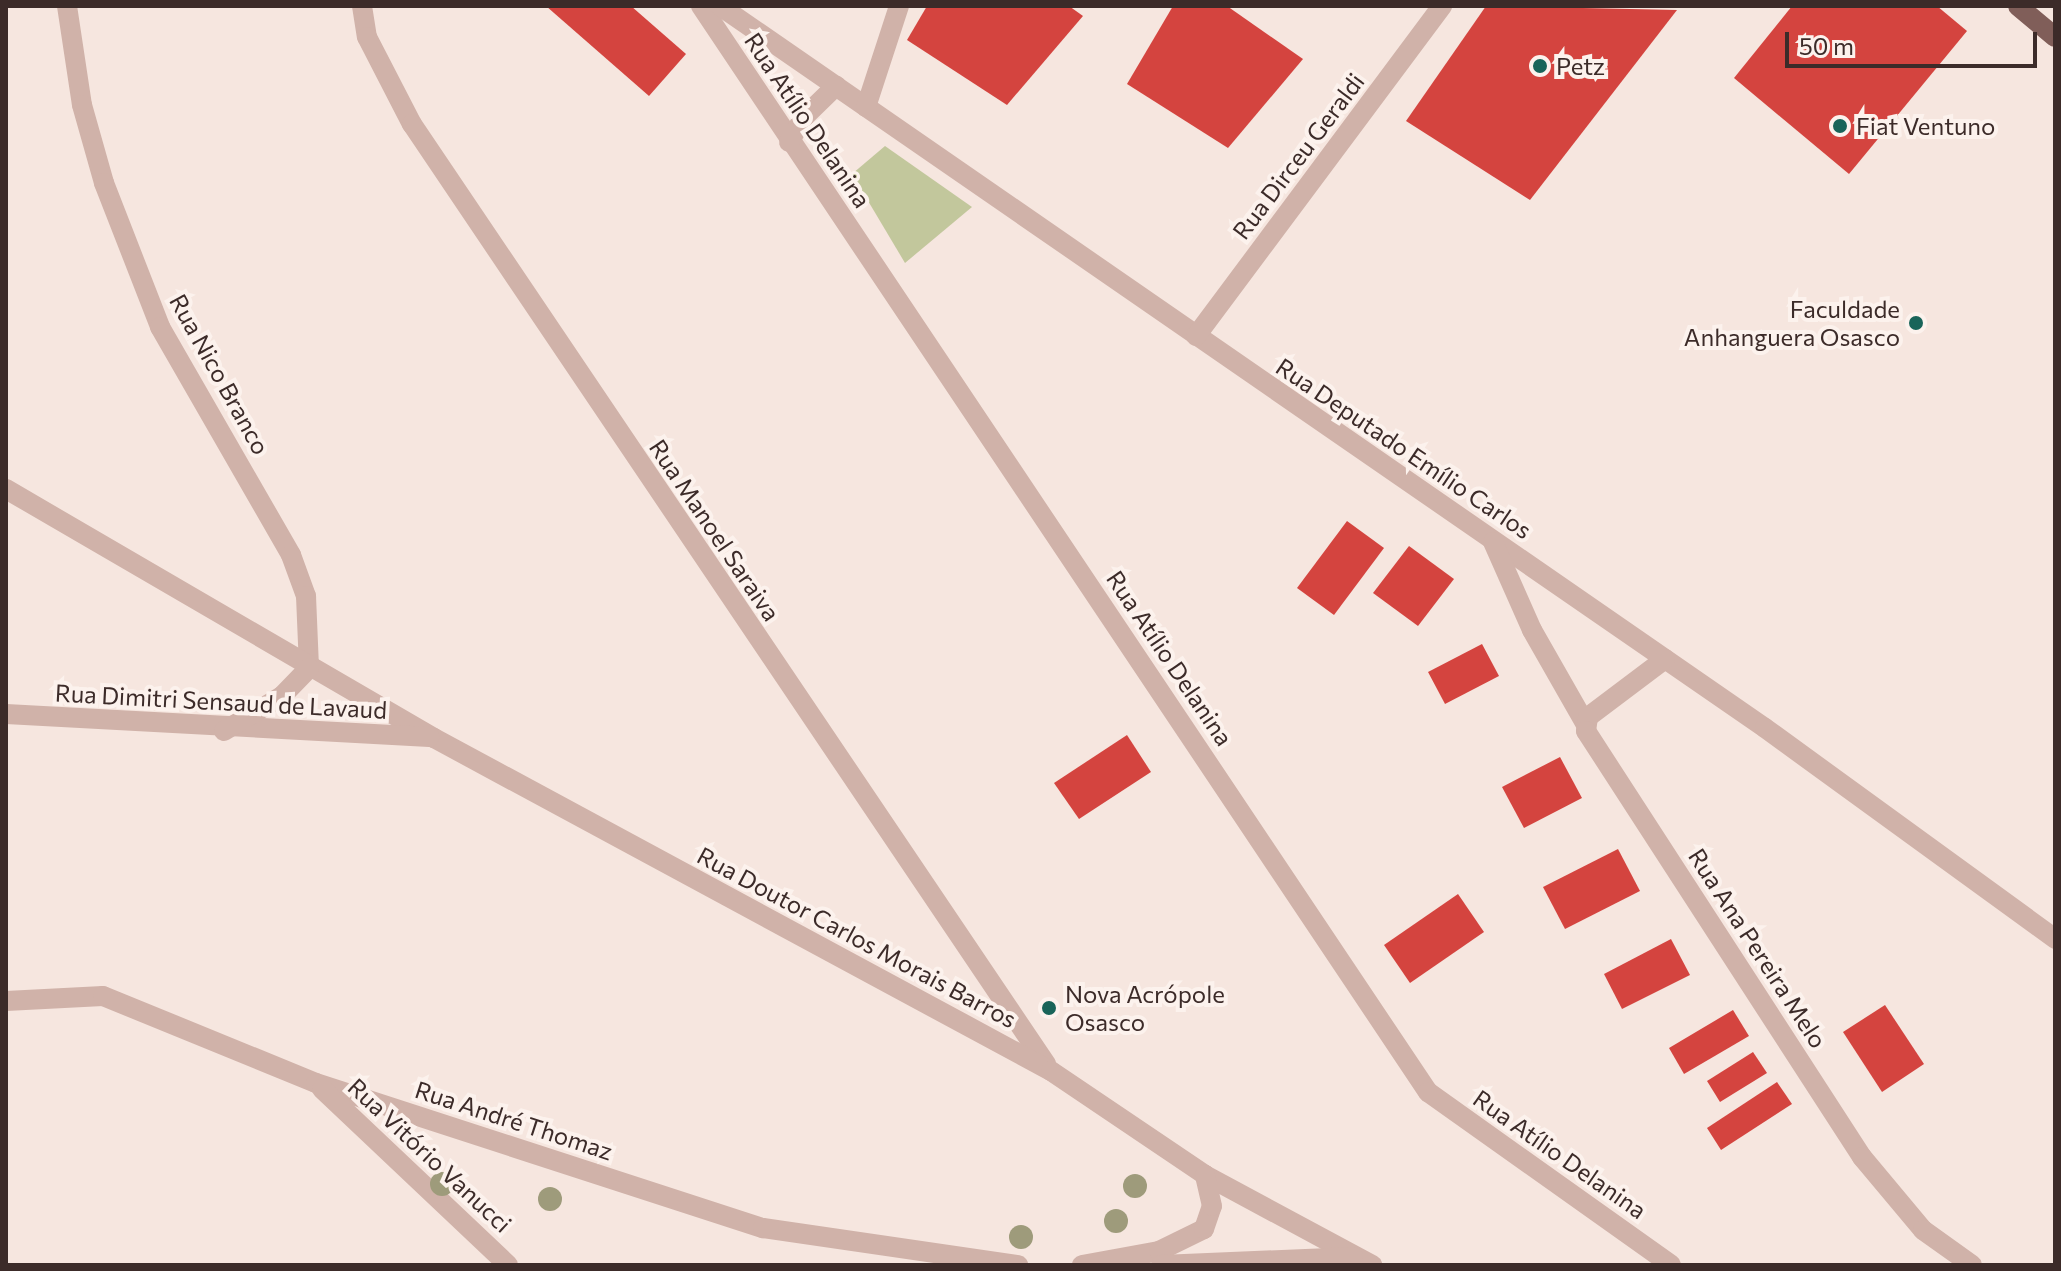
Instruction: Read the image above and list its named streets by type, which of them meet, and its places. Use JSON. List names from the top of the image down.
{
  "streets": {
    "street": [
      "Rua Atílio Delanina",
      "Rua Dirceu Geraldi",
      "Rua Nico Branco",
      "Rua Deputado Emílio Carlos",
      "Rua Manoel Saraiva",
      "Rua Dimitri Sensaud de Lavaud",
      "Rua Doutor Carlos Morais Barros",
      "Rua Ana Pereira Melo",
      "Rua André Thomaz",
      "Rua Vitório Vanucci"
    ]
  },
  "crossings": [
    ["Rua Dirceu Geraldi", "Rua Deputado Emílio Carlos"],
    ["Rua Nico Branco", "Rua Doutor Carlos Morais Barros"],
    ["Rua Deputado Emílio Carlos", "Rua Ana Pereira Melo"],
    ["Rua Manoel Saraiva", "Rua Doutor Carlos Morais Barros"],
    ["Rua Dimitri Sensaud de Lavaud", "Rua Doutor Carlos Morais Barros"],
    ["Rua André Thomaz", "Rua Vitório Vanucci"]
  ],
  "places": [
    "Petz",
    "Fiat Ventuno",
    "Faculdade Anhanguera Osasco",
    "Nova Acrópole Osasco"
  ],
  "scale_bar": "50 m"
}
